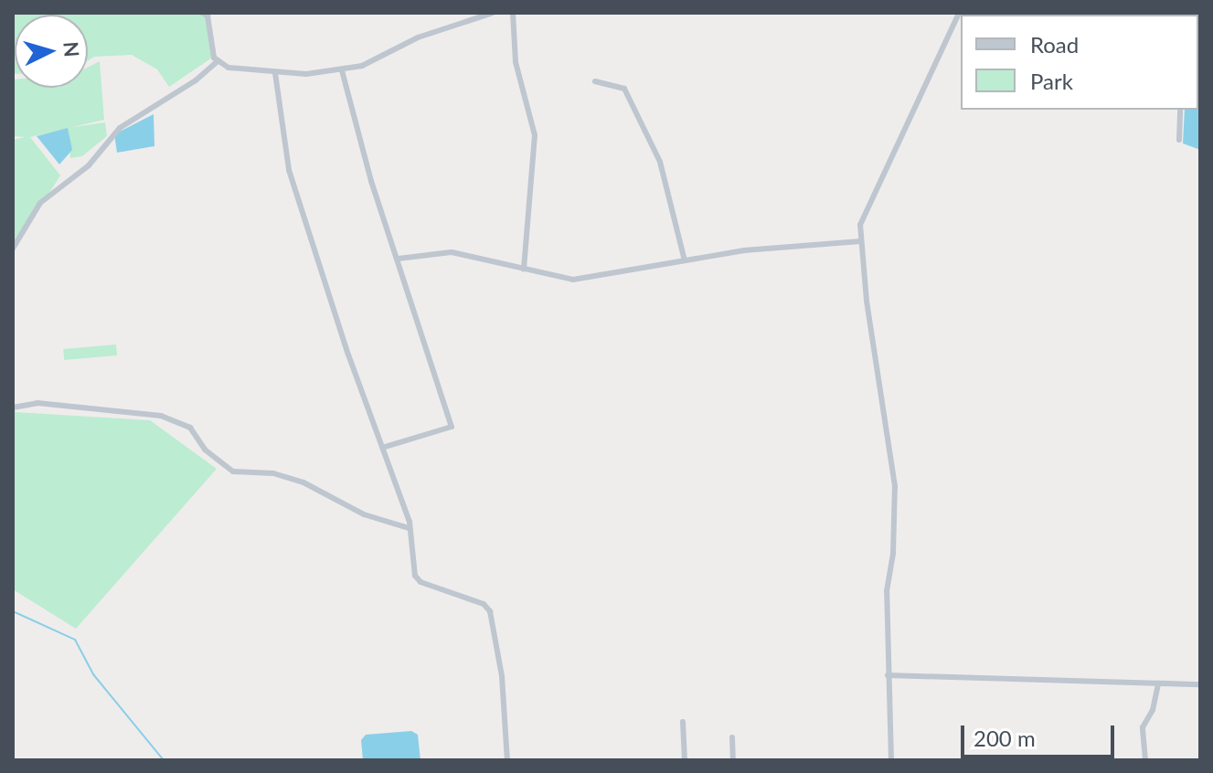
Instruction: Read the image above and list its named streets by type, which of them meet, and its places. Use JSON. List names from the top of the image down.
{
  "legend": ["Road", "Park"],
  "scale_bar": "200 m",
  "north": "right"
}
